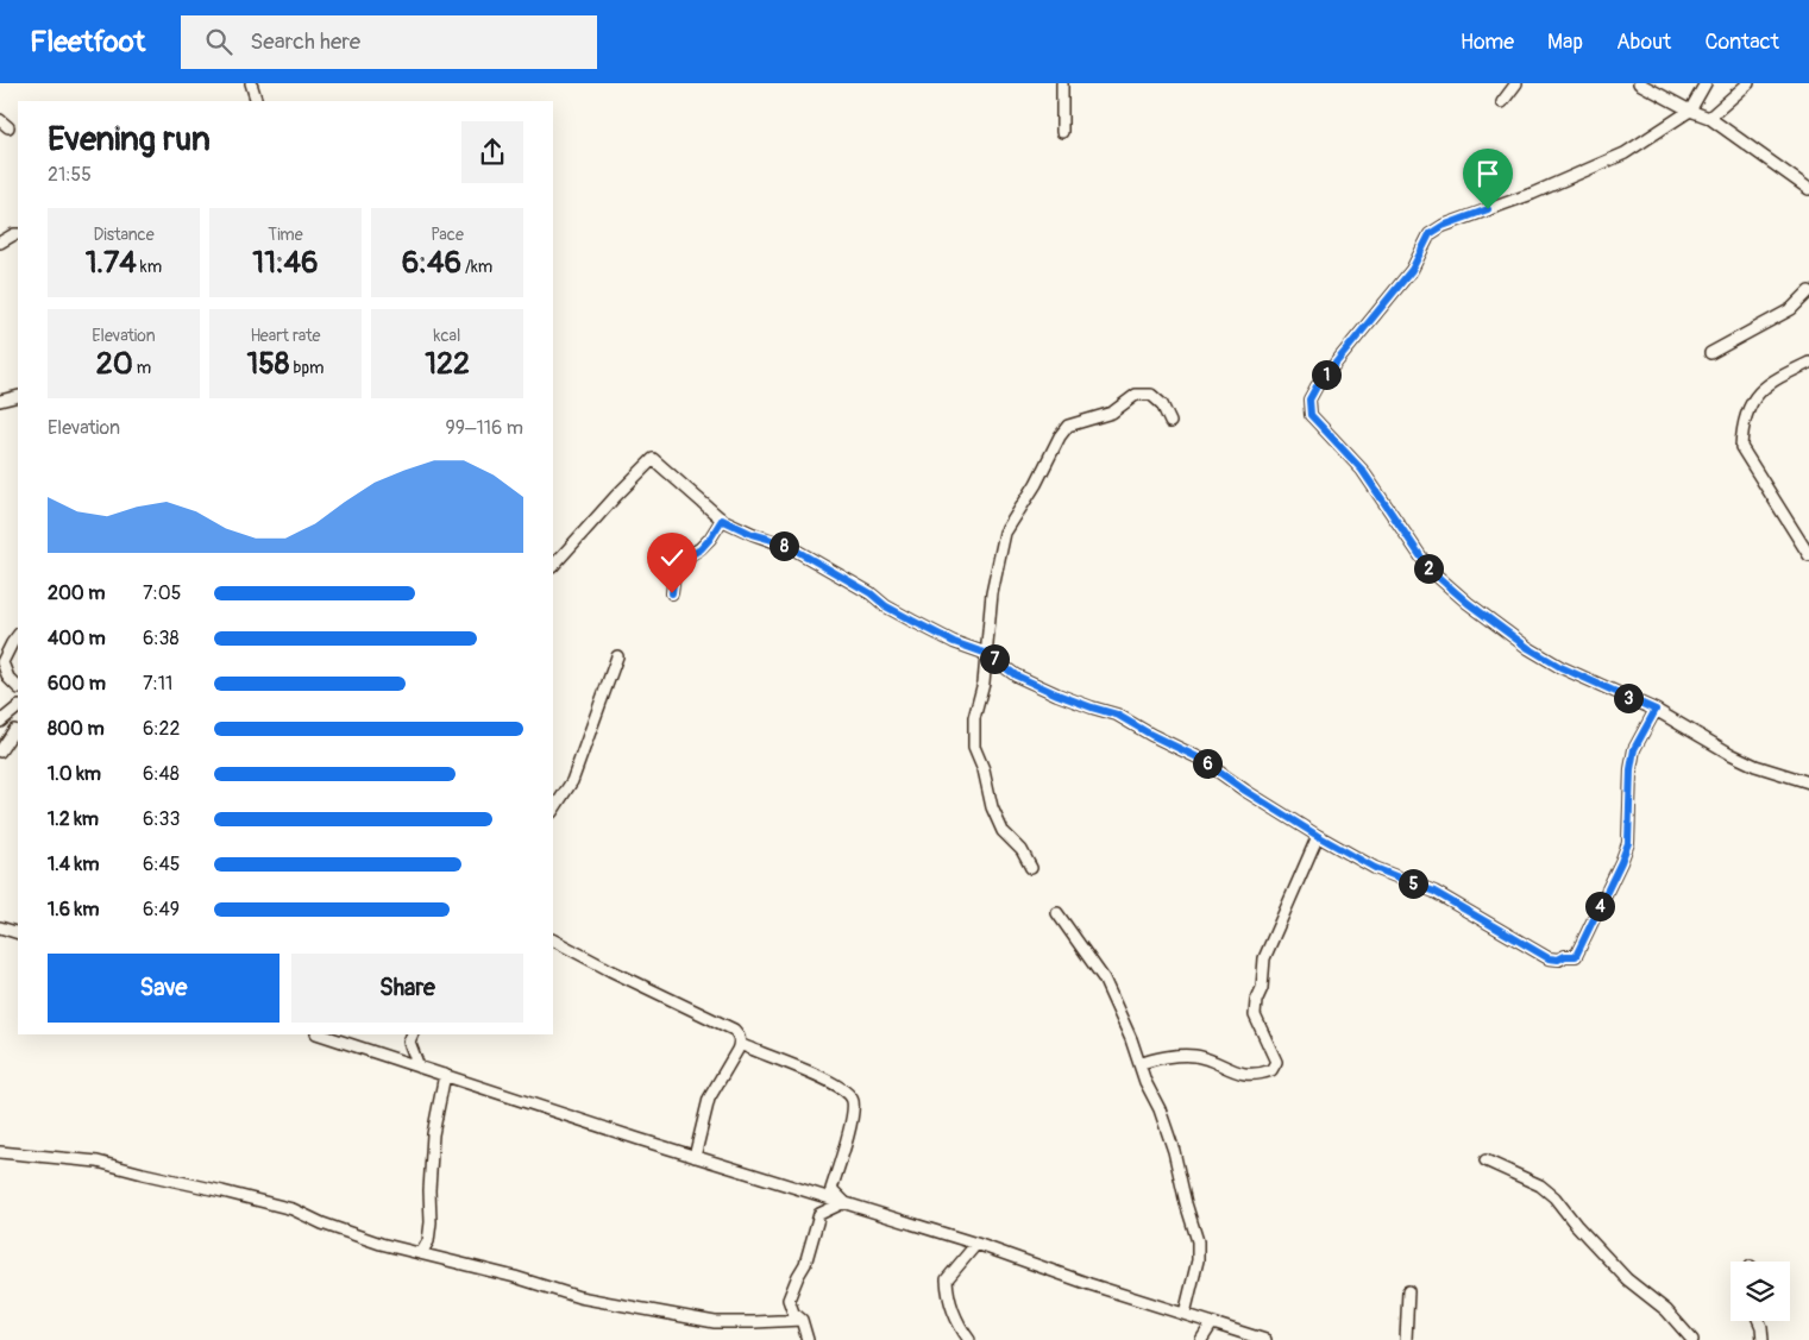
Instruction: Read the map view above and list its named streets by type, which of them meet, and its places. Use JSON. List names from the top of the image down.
{
  "page": {
    "header": "Fleetfoot",
    "search": "Search here",
    "nav": [
      "Home",
      "Map",
      "About",
      "Contact"
    ],
    "heading": ["Evening run", "21:55"],
    "stats": [
      ["Distance", "1.74 km"],
      ["Time", "11:46"],
      ["Pace", "6:46 /km"],
      ["Elevation", "20 m"],
      ["Heart rate", "158 bpm"],
      ["kcal", "122"]
    ],
    "pins": [
      "1",
      "8",
      "2",
      "7",
      "3",
      "6",
      "5",
      "4"
    ],
    "chart": ["Elevation", "99–116 m"],
    "list": [
      {
        "name": "200 m",
        "note": "7:05"
      },
      {
        "name": "400 m",
        "note": "6:38"
      },
      {
        "name": "600 m",
        "note": "7:11"
      },
      {
        "name": "800 m",
        "note": "6:22"
      },
      {
        "name": "1.0 km",
        "note": "6:48"
      },
      {
        "name": "1.2 km",
        "note": "6:33"
      },
      {
        "name": "1.4 km",
        "note": "6:45"
      },
      {
        "name": "1.6 km",
        "note": "6:49"
      }
    ],
    "buttons": ["Save", "Share"]
  }
}
